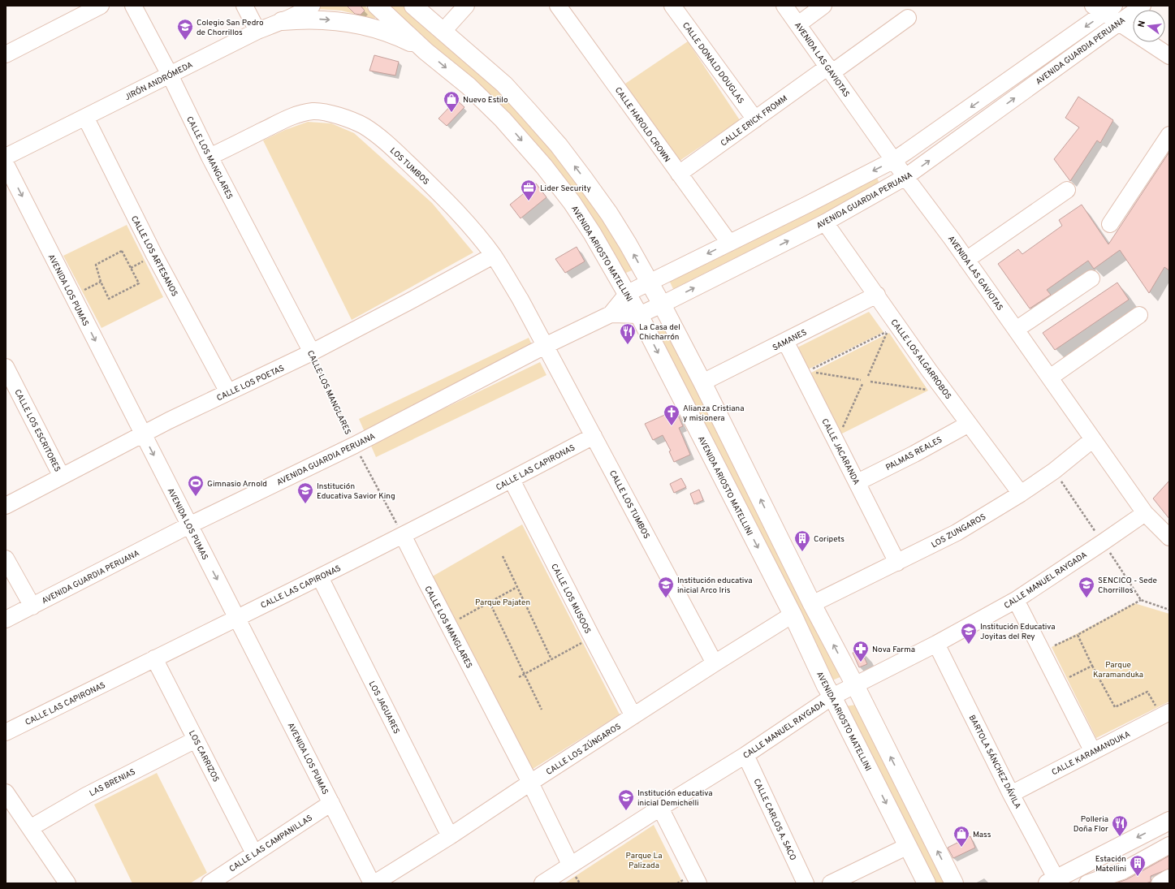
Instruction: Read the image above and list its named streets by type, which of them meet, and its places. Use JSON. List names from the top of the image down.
{
  "streets": {
    "main road": ["AVENIDA ARIOSTO MATELLINI"],
    "street": [
      "AVENIDA GUARDIA PERUANA",
      "AVENIDA LAS GAVIOTAS",
      "CALLE DONALD DOUGLAS",
      "JIRÓN ANDRÓMEDA",
      "CALLE ERICK FROMM",
      "CALLE HAROLD CROWN",
      "CALLE LOS MANGLARES",
      "LOS TUMBOS",
      "CALLE LOS ARTESANOS",
      "AVENIDA LOS PUMAS",
      "SAMANES",
      "CALLE LOS ALGARROBOS",
      "CALLE LOS POETAS",
      "CALLE LOS ESCRITORES",
      "CALLE JACARANDA",
      "PALMAS REALES",
      "CALLE LAS CAPIRONAS",
      "CALLE LOS TUMBOS",
      "LOS ZUNGAROS",
      "CALLE MANUEL RAYGADA",
      "CALLE LOS MUSOOS",
      "LOS JAGUARES",
      "CALLE LOS ZÚNGAROS",
      "CALLE KARAMANDUKA",
      "LOS CARRIZOS",
      "BARTOLA SÁNCHEZ DÁVILA",
      "LAS BRENIAS",
      "CALLE CARLOS A. SACO",
      "CALLE LAS CAMPANILLAS"
    ]
  },
  "crossings": [
    ["AVENIDA GUARDIA PERUANA", "AVENIDA LAS GAVIOTAS"],
    ["AVENIDA GUARDIA PERUANA", "CALLE HAROLD CROWN"],
    ["AVENIDA GUARDIA PERUANA", "CALLE LOS MANGLARES"],
    ["AVENIDA GUARDIA PERUANA", "LOS TUMBOS"],
    ["AVENIDA GUARDIA PERUANA", "AVENIDA ARIOSTO MATELLINI"],
    ["AVENIDA GUARDIA PERUANA", "AVENIDA LOS PUMAS"],
    ["AVENIDA GUARDIA PERUANA", "CALLE LOS ALGARROBOS"],
    ["AVENIDA GUARDIA PERUANA", "CALLE LOS TUMBOS"],
    ["AVENIDA LAS GAVIOTAS", "CALLE ERICK FROMM"],
    ["AVENIDA LAS GAVIOTAS", "LOS ZUNGAROS"],
    ["AVENIDA LAS GAVIOTAS", "CALLE MANUEL RAYGADA"],
    ["CALLE DONALD DOUGLAS", "CALLE ERICK FROMM"],
    ["JIRÓN ANDRÓMEDA", "CALLE LOS MANGLARES"],
    ["JIRÓN ANDRÓMEDA", "CALLE LOS ARTESANOS"],
    ["CALLE ERICK FROMM", "CALLE HAROLD CROWN"],
    ["CALLE LOS MANGLARES", "LOS TUMBOS"],
    ["CALLE LOS MANGLARES", "CALLE LOS POETAS"],
    ["CALLE LOS MANGLARES", "CALLE LAS CAPIRONAS"],
    ["CALLE LOS MANGLARES", "CALLE MANUEL RAYGADA"],
    ["CALLE LOS MANGLARES", "CALLE LOS ZÚNGAROS"],
    ["LOS TUMBOS", "CALLE LOS POETAS"],
    ["LOS TUMBOS", "CALLE LOS TUMBOS"],
    ["AVENIDA ARIOSTO MATELLINI", "CALLE MANUEL RAYGADA"],
    ["AVENIDA ARIOSTO MATELLINI", "CALLE LOS ZÚNGAROS"],
    ["CALLE LOS ARTESANOS", "CALLE LOS POETAS"],
    ["AVENIDA LOS PUMAS", "CALLE LOS POETAS"],
    ["AVENIDA LOS PUMAS", "CALLE LAS CAPIRONAS"],
    ["AVENIDA LOS PUMAS", "CALLE LAS CAMPANILLAS"],
    ["SAMANES", "CALLE LOS ALGARROBOS"],
    ["SAMANES", "CALLE JACARANDA"],
    ["CALLE LOS ALGARROBOS", "PALMAS REALES"],
    ["CALLE LOS ALGARROBOS", "LOS ZUNGAROS"],
    ["CALLE LOS POETAS", "CALLE LOS ESCRITORES"],
    ["CALLE JACARANDA", "PALMAS REALES"],
    ["CALLE JACARANDA", "LOS ZUNGAROS"],
    ["CALLE LAS CAPIRONAS", "CALLE LOS TUMBOS"],
    ["CALLE LAS CAPIRONAS", "CALLE LOS MUSOOS"],
    ["CALLE LAS CAPIRONAS", "LOS JAGUARES"],
    ["CALLE LAS CAPIRONAS", "LOS CARRIZOS"],
    ["CALLE LOS TUMBOS", "CALLE LOS ZÚNGAROS"],
    ["CALLE MANUEL RAYGADA", "BARTOLA SÁNCHEZ DÁVILA"],
    ["CALLE MANUEL RAYGADA", "CALLE CARLOS A. SACO"],
    ["CALLE LOS MUSOOS", "CALLE LOS ZÚNGAROS"],
    ["LOS JAGUARES", "CALLE LOS ZÚNGAROS"],
    ["CALLE KARAMANDUKA", "BARTOLA SÁNCHEZ DÁVILA"],
    ["LOS CARRIZOS", "LAS BRENIAS"],
    ["LOS CARRIZOS", "CALLE LAS CAMPANILLAS"]
  ],
  "one_way": ["AVENIDA LOS PUMAS"],
  "parks": ["Parque Pajaten", "Parque Karamanduka", "Parque La Palizada"],
  "places": {
    "school or university": [
      "Colegio San Pedro de Chorrillos",
      "Institución Educativa Savior King",
      "Institución educativa inicial Arco Iris",
      "SENCICO - Sede Chorrillos",
      "Institución Educativa Joyitas del Rey",
      "Institución educativa inicial Demichelli"
    ],
    "shop": ["Nuevo Estilo", "Mass"],
    "office": ["Lider Security"],
    "restaurant": ["La Casa del Chicharrón", "Polleria Doña Flor"],
    "church": ["Alianza Cristiana y misionera"],
    "sports": ["Gimnasio Arnold"],
    "building": ["Coripets", "Estación Matellini"],
    "pharmacy": ["Nova Farma"]
  },
  "north": "left"
}
